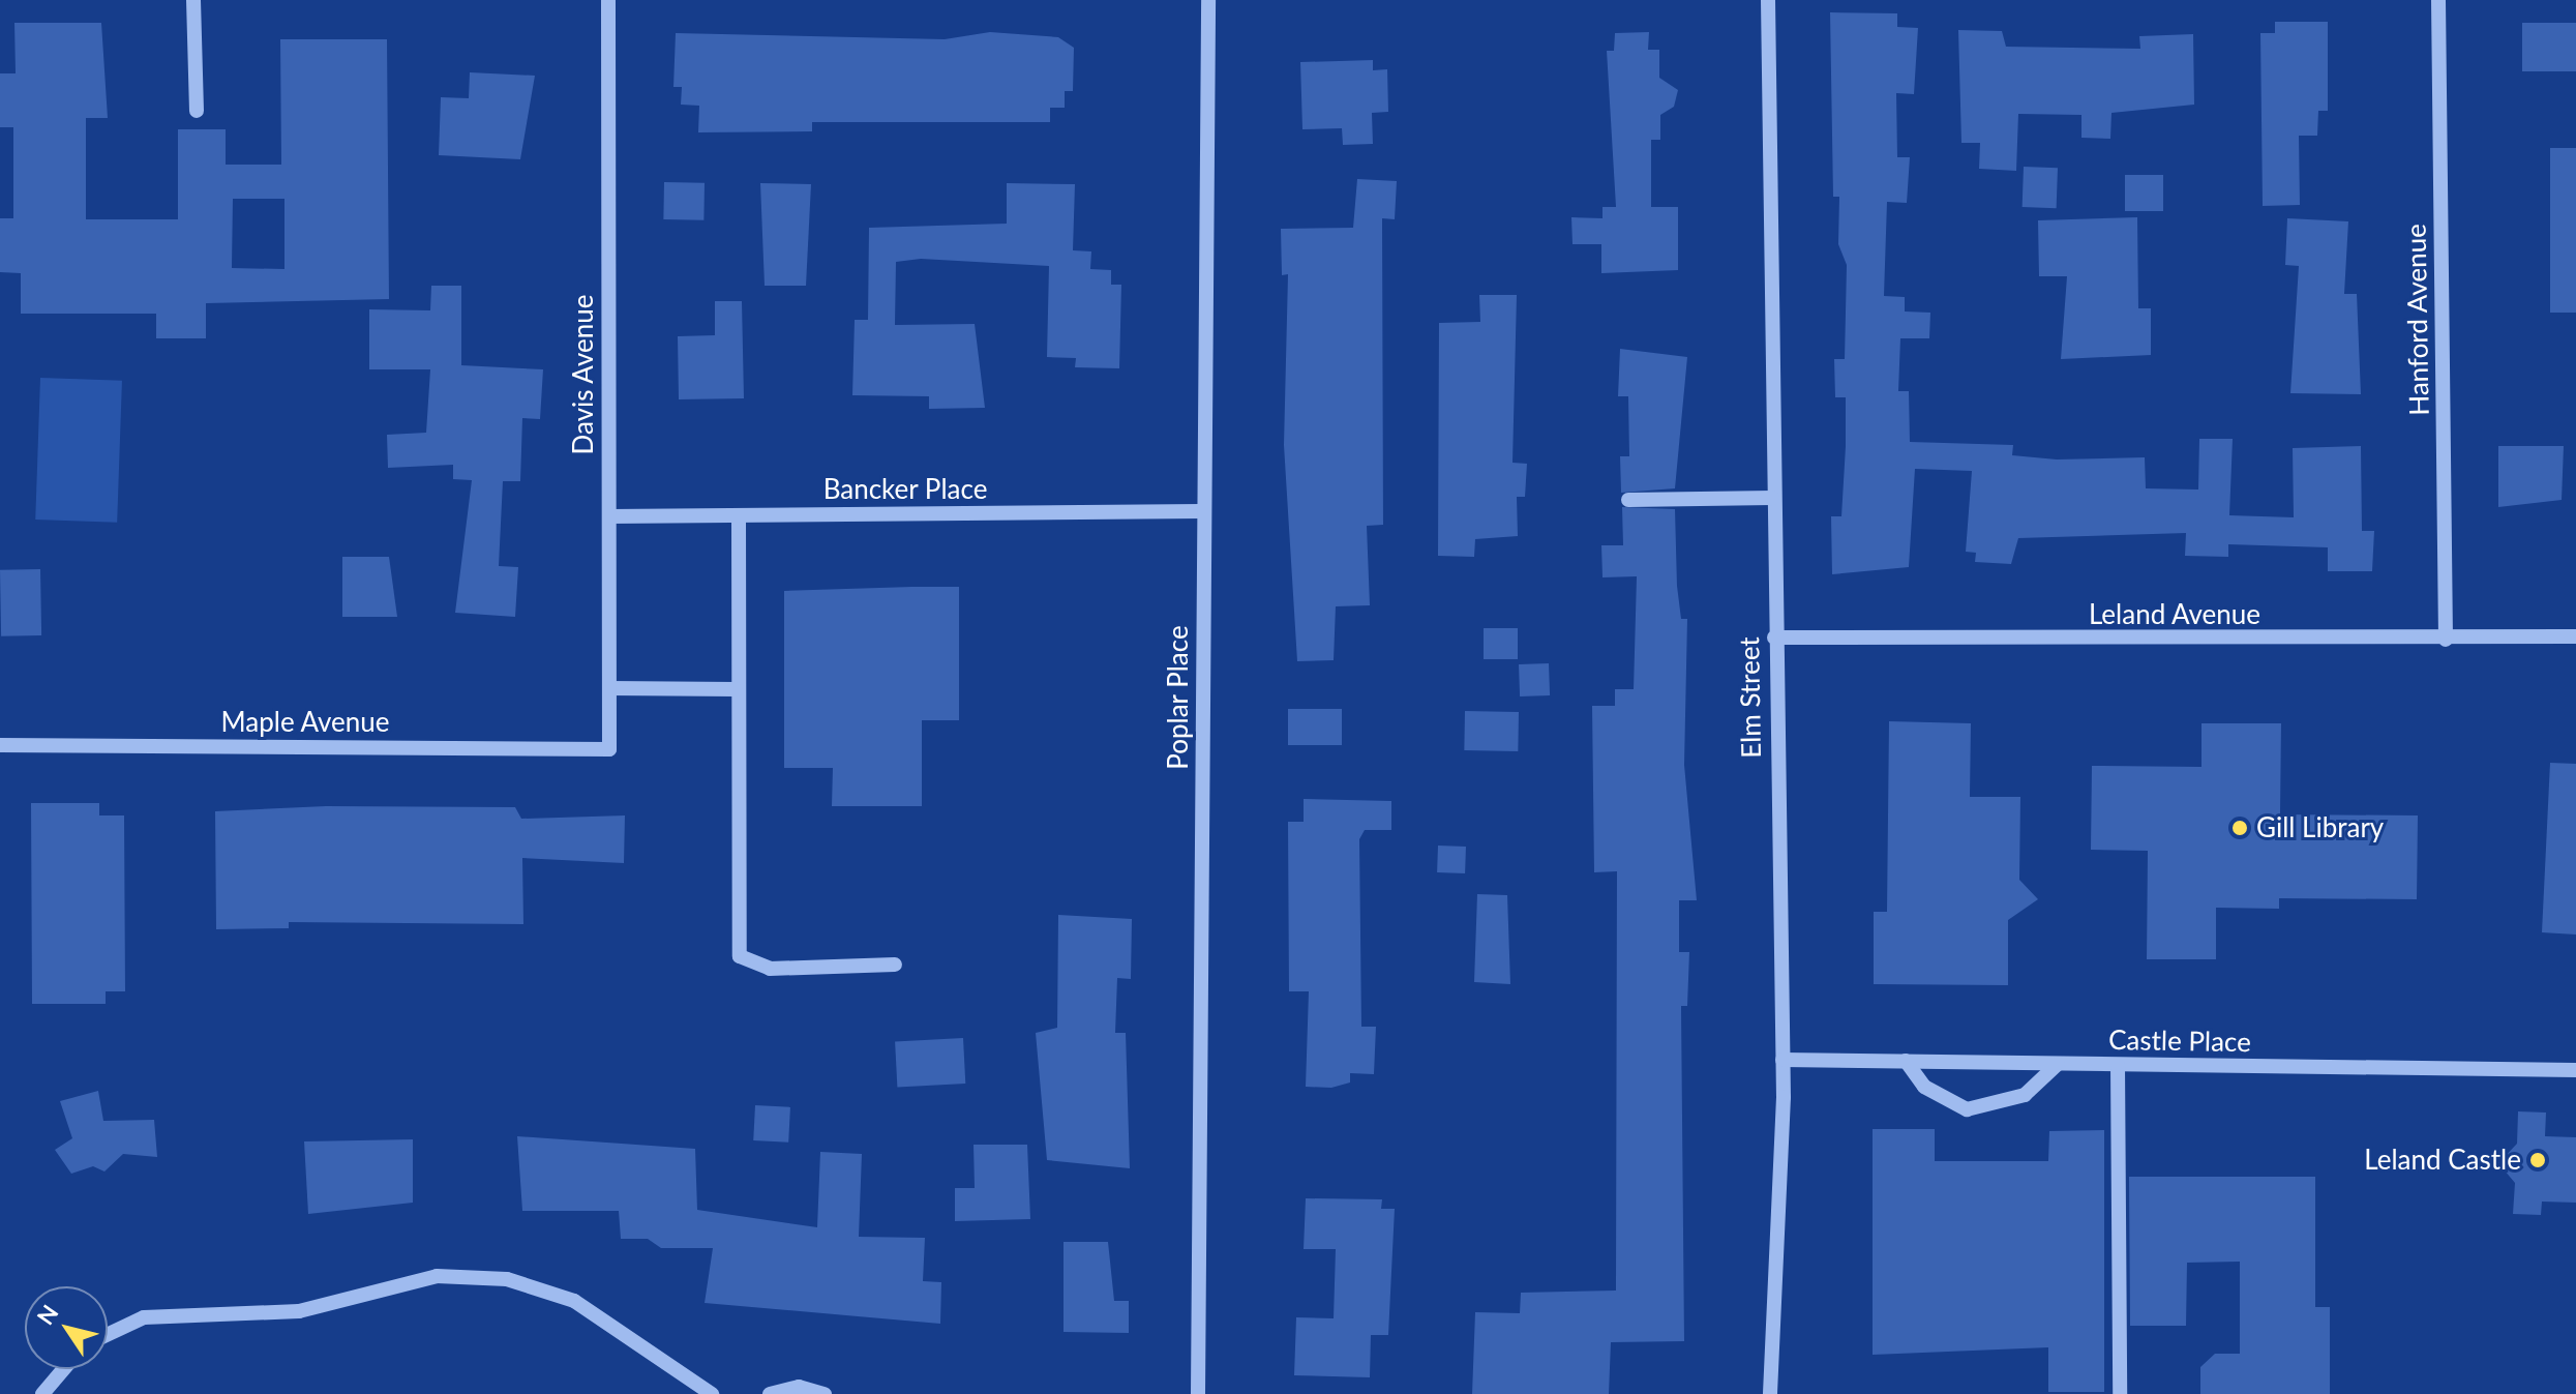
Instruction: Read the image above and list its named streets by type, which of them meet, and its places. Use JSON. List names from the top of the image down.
{
  "streets": {
    "street": [
      "Hanford Avenue",
      "Davis Avenue",
      "Bancker Place",
      "Leland Avenue",
      "Poplar Place",
      "Elm Street",
      "Maple Avenue",
      "Castle Place"
    ]
  },
  "crossings": [
    ["Hanford Avenue", "Leland Avenue"],
    ["Davis Avenue", "Bancker Place"],
    ["Davis Avenue", "Maple Avenue"],
    ["Bancker Place", "Poplar Place"],
    ["Leland Avenue", "Elm Street"],
    ["Elm Street", "Castle Place"]
  ],
  "places": ["Gill Library", "Leland Castle"],
  "north": "top left"
}
